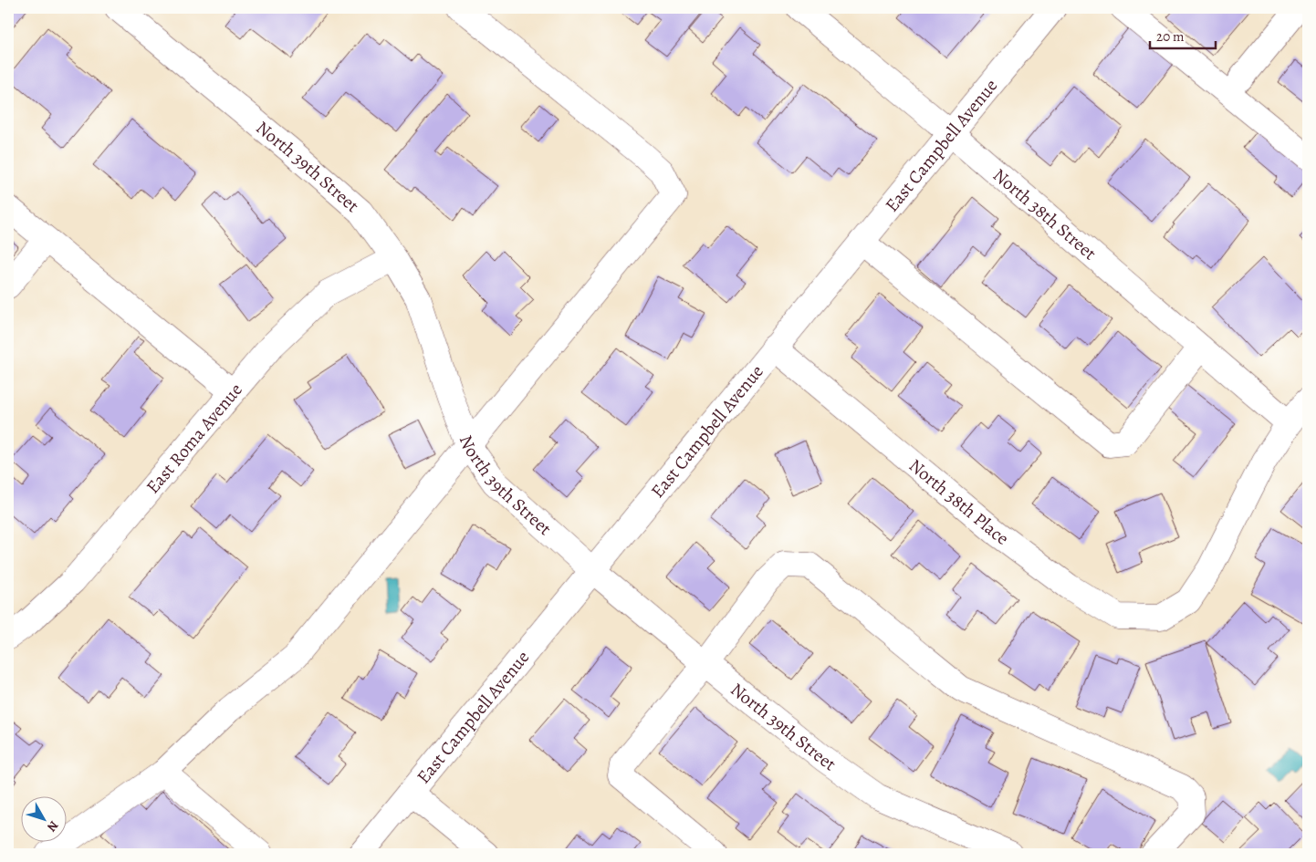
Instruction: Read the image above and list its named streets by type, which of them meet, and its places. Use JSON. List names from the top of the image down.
{
  "streets": {
    "street": [
      "East Campbell Avenue",
      "North 39th Street",
      "North 38th Street",
      "East Roma Avenue",
      "North 38th Place"
    ]
  },
  "crossings": [
    ["East Campbell Avenue", "North 39th Street"],
    ["East Campbell Avenue", "North 38th Street"],
    ["East Campbell Avenue", "North 38th Place"],
    ["North 39th Street", "East Roma Avenue"],
    ["North 38th Street", "North 38th Place"]
  ],
  "scale_bar": "20 m",
  "north": "bottom right"
}
